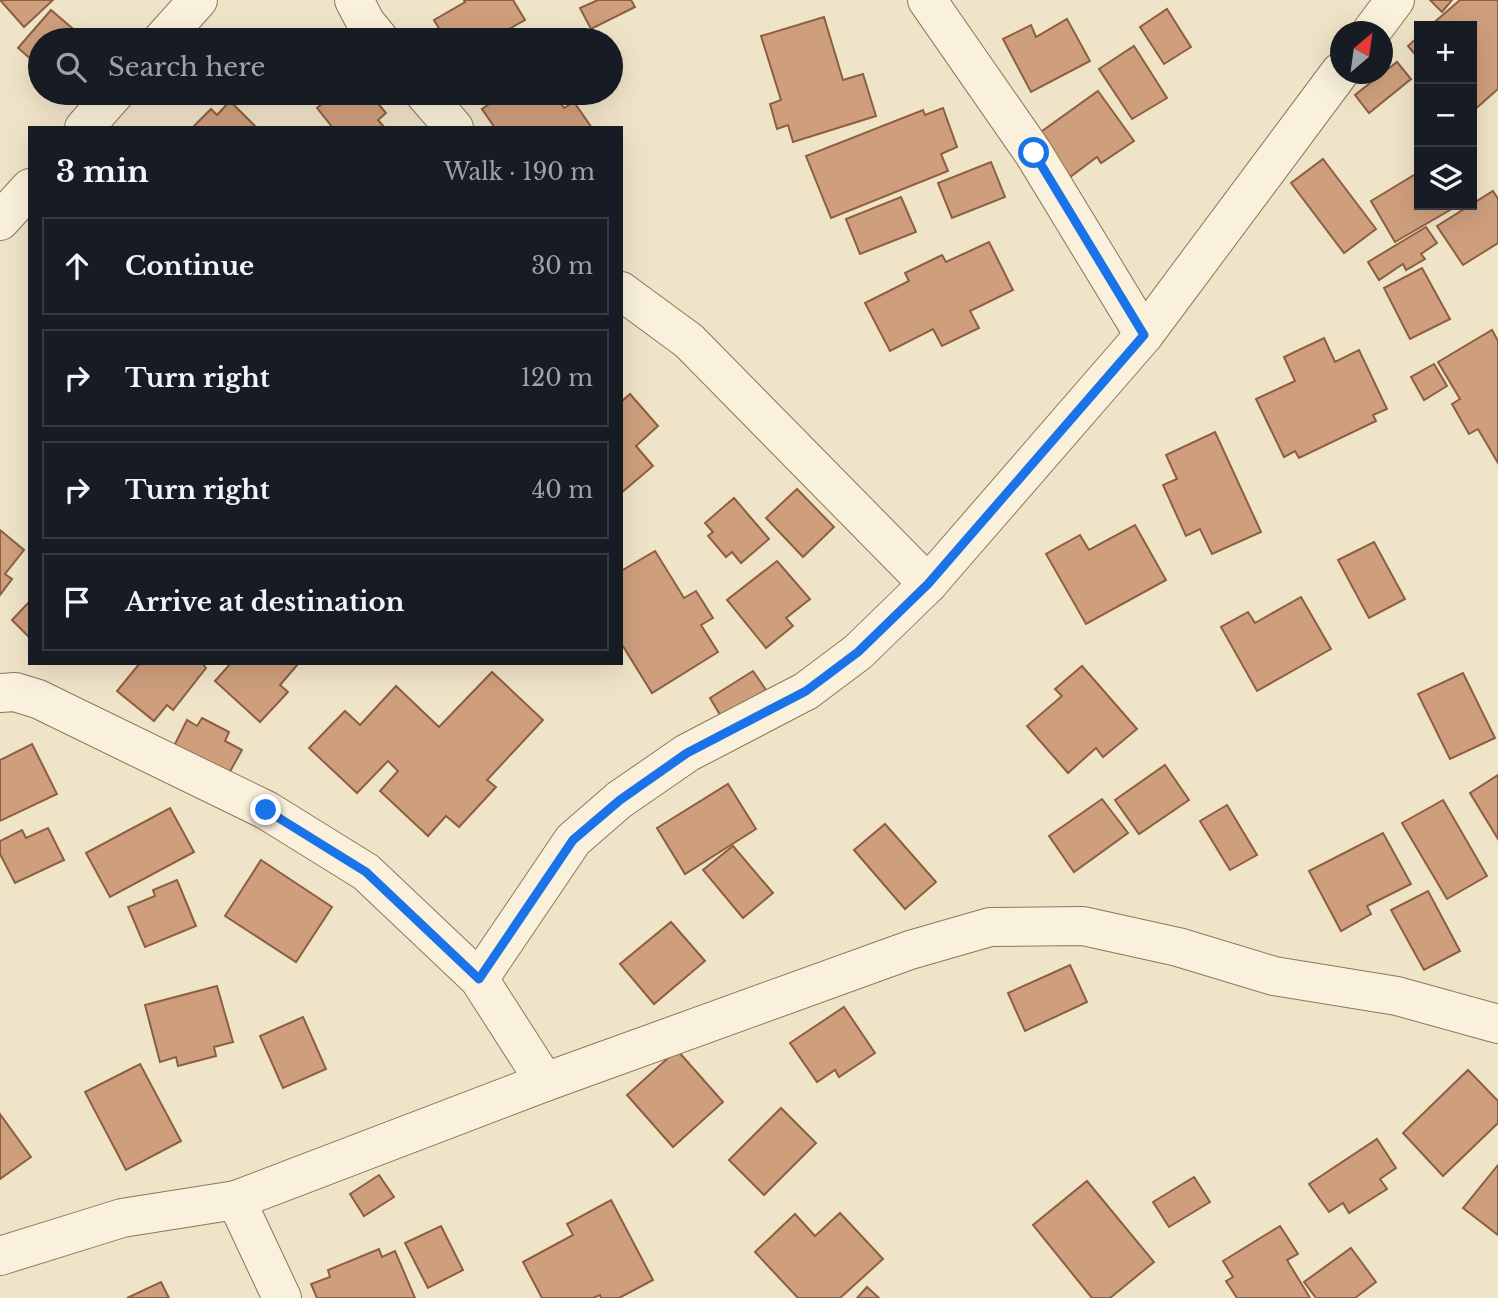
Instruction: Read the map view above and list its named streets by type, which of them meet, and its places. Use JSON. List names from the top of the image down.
{
  "north": "top right",
  "page": {
    "map_buttons": ["+", "−"],
    "search": "Search here",
    "heading": ["3 min", "Walk · 190 m"],
    "list": [
      ["Continue", "30 m"],
      ["Turn right", "120 m"],
      ["Turn right", "40 m"],
      "Arrive at destination"
    ]
  }
}
